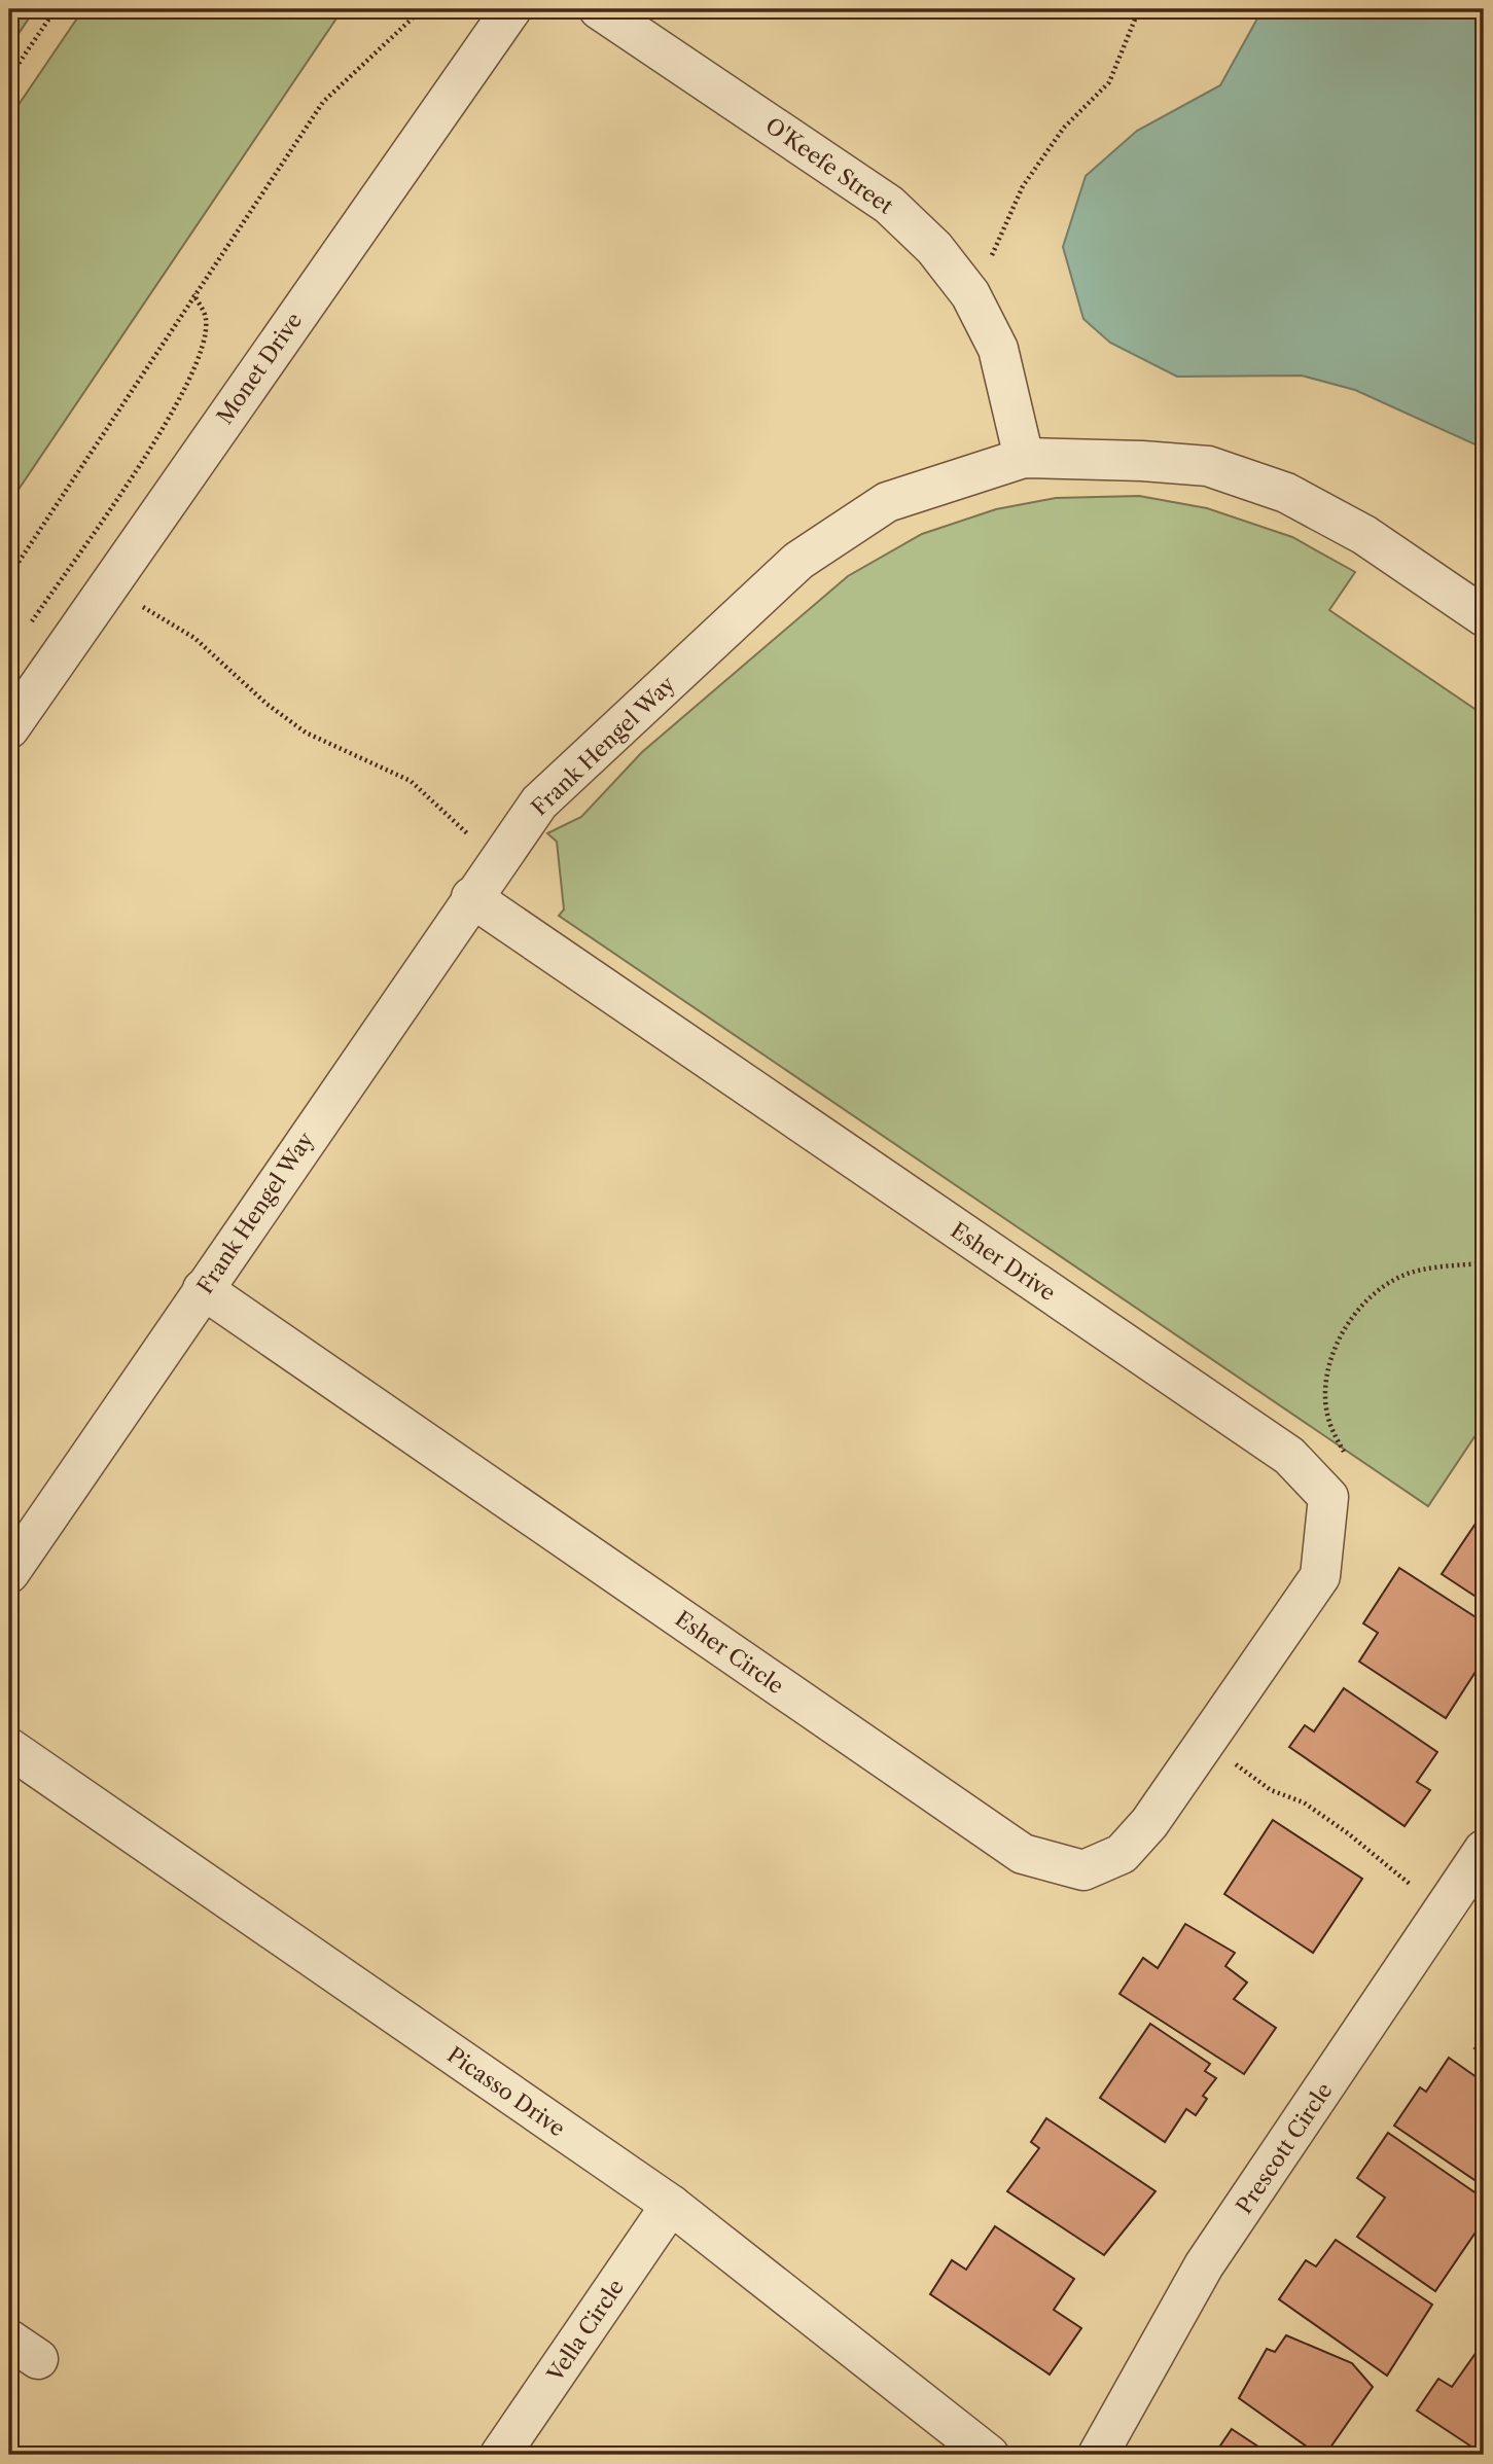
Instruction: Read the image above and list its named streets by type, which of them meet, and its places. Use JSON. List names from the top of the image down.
{
  "streets": {
    "street": [
      "O'Keefe Street",
      "Monet Drive",
      "Frank Hengel Way",
      "Esher Drive",
      "Esher Circle",
      "Picasso Drive",
      "Prescott Circle",
      "Vella Circle"
    ]
  },
  "crossings": [
    ["O'Keefe Street", "Frank Hengel Way"],
    ["Frank Hengel Way", "Esher Drive"],
    ["Frank Hengel Way", "Esher Circle"],
    ["Esher Drive", "Esher Circle"],
    ["Picasso Drive", "Vella Circle"]
  ]
}
